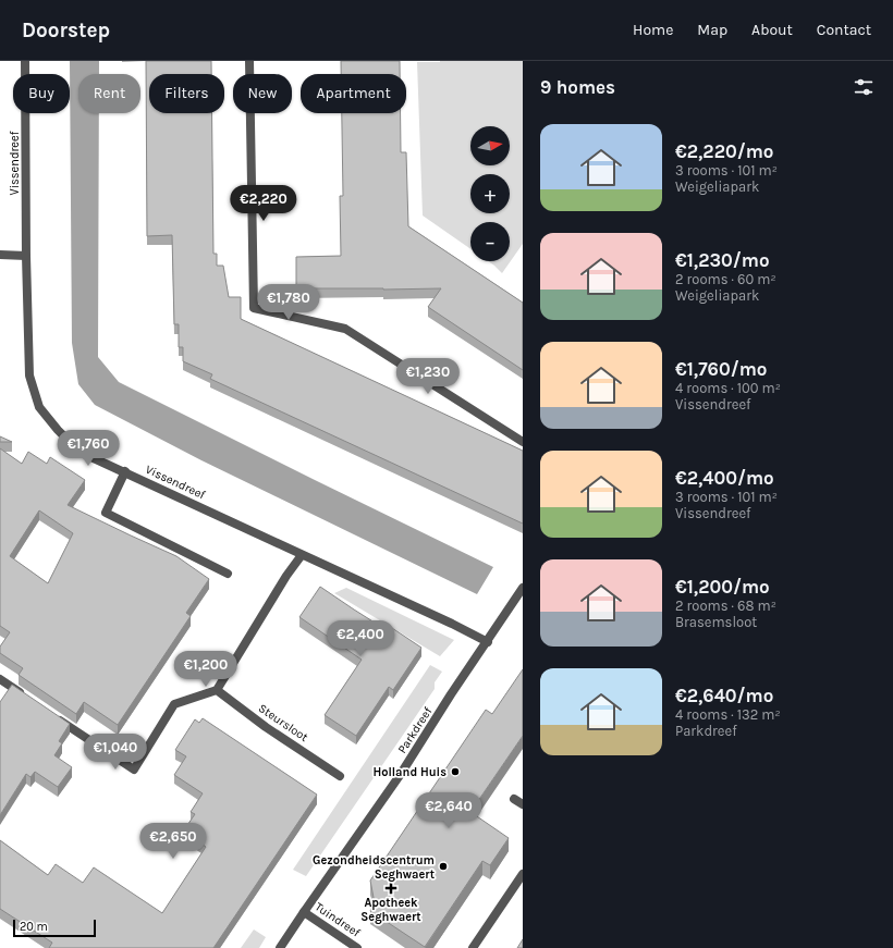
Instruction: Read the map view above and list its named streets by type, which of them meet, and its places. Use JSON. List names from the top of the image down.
{
  "streets": {
    "street": [
      "Vissendreef",
      "Steursloot",
      "Parkdreef",
      "Tuindreef"
    ]
  },
  "crossings": [
    ["Vissendreef", "Parkdreef"],
    ["Parkdreef", "Tuindreef"]
  ],
  "places": {
    "other": ["Holland Huis", "Gezondheidscentrum Seghwaert"],
    "health": ["Apotheek Seghwaert"]
  },
  "scale_bar": "20 m",
  "north": "right",
  "page": {
    "header": "Doorstep",
    "nav": [
      "Home",
      "Map",
      "About",
      "Contact"
    ],
    "heading": "9 homes",
    "chip": [
      "Buy",
      "Rent",
      "Filters",
      "New",
      "Apartment"
    ],
    "list": [
      {
        "name": "€2,220/mo",
        "note": "3 rooms · 101 m² · Weigeliapark"
      },
      {
        "name": "€1,230/mo",
        "note": "2 rooms · 60 m² · Weigeliapark"
      },
      {
        "name": "€1,760/mo",
        "note": "4 rooms · 100 m² · Vissendreef"
      },
      {
        "name": "€2,400/mo",
        "note": "3 rooms · 101 m² · Vissendreef"
      },
      {
        "name": "€1,200/mo",
        "note": "2 rooms · 68 m² · Brasemsloot"
      },
      {
        "name": "€2,640/mo",
        "note": "4 rooms · 132 m² · Parkdreef"
      }
    ],
    "map_buttons": ["+", "−"],
    "price": [
      "€2,220",
      "€1,780",
      "€1,230",
      "€1,760",
      "€2,400",
      "€1,200",
      "€1,040",
      "€2,640",
      "€2,650"
    ],
    "scale": "20 m"
  }
}
